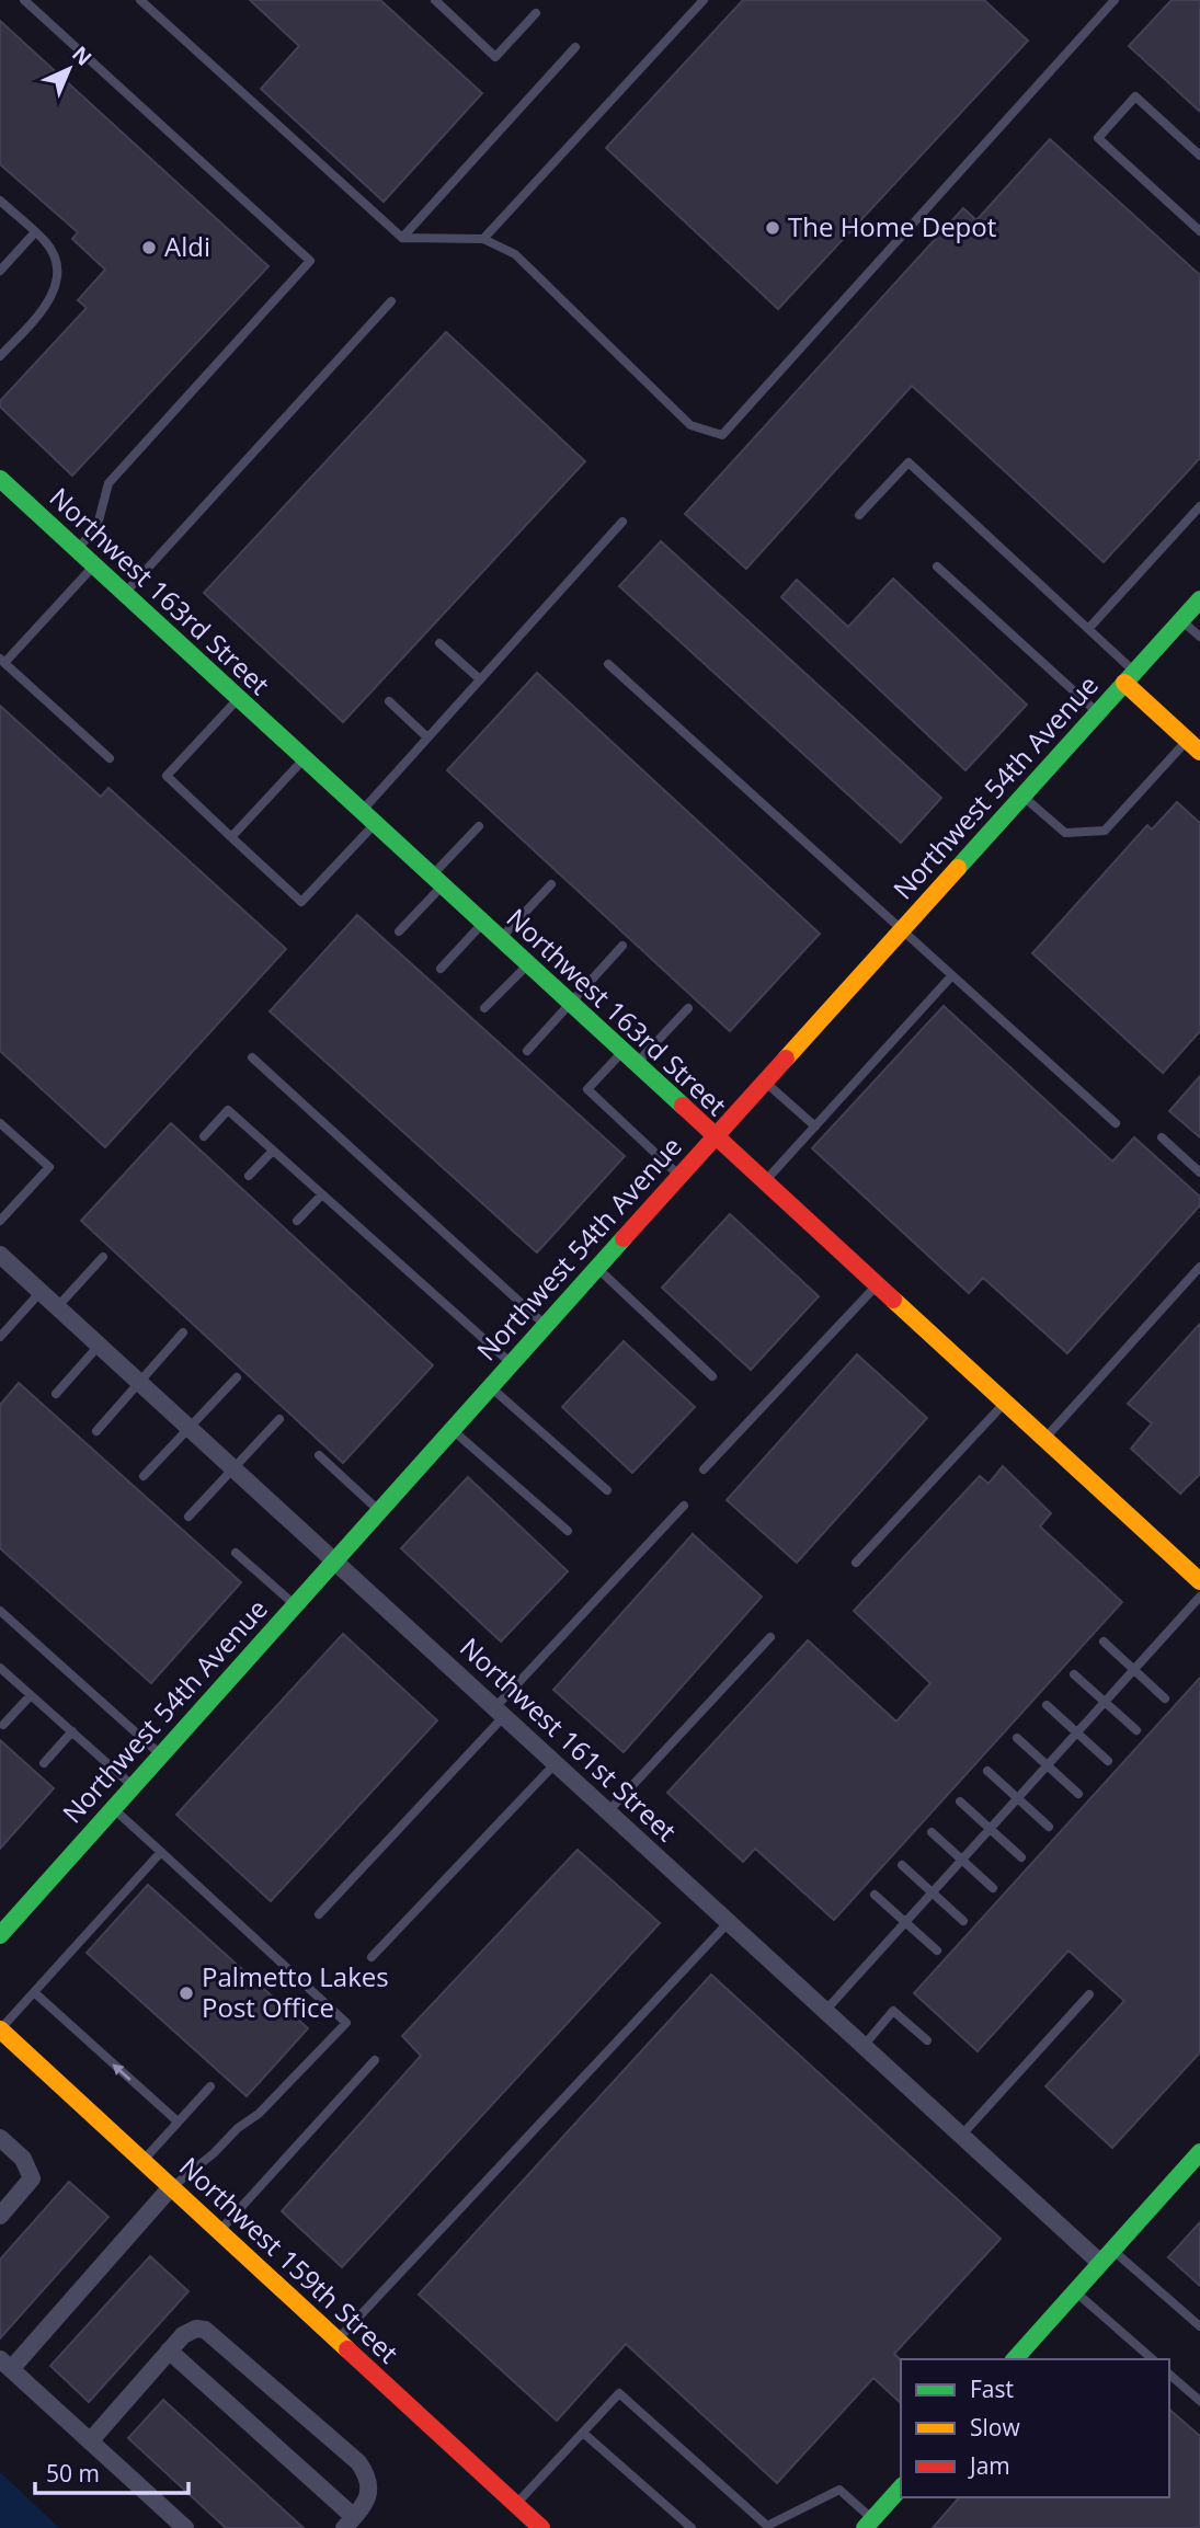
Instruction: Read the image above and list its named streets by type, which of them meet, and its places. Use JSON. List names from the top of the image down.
{
  "streets": {
    "street": [
      "Northwest 163rd Street",
      "Northwest 54th Avenue",
      "Northwest 161st Street",
      "Northwest 159th Street"
    ]
  },
  "crossings": [
    ["Northwest 163rd Street", "Northwest 54th Avenue"],
    ["Northwest 54th Avenue", "Northwest 161st Street"]
  ],
  "places": ["The Home Depot", "Aldi", "Palmetto Lakes Post Office"],
  "legend": ["Fast", "Slow", "Jam"],
  "scale_bar": "50 m",
  "north": "top right"
}
